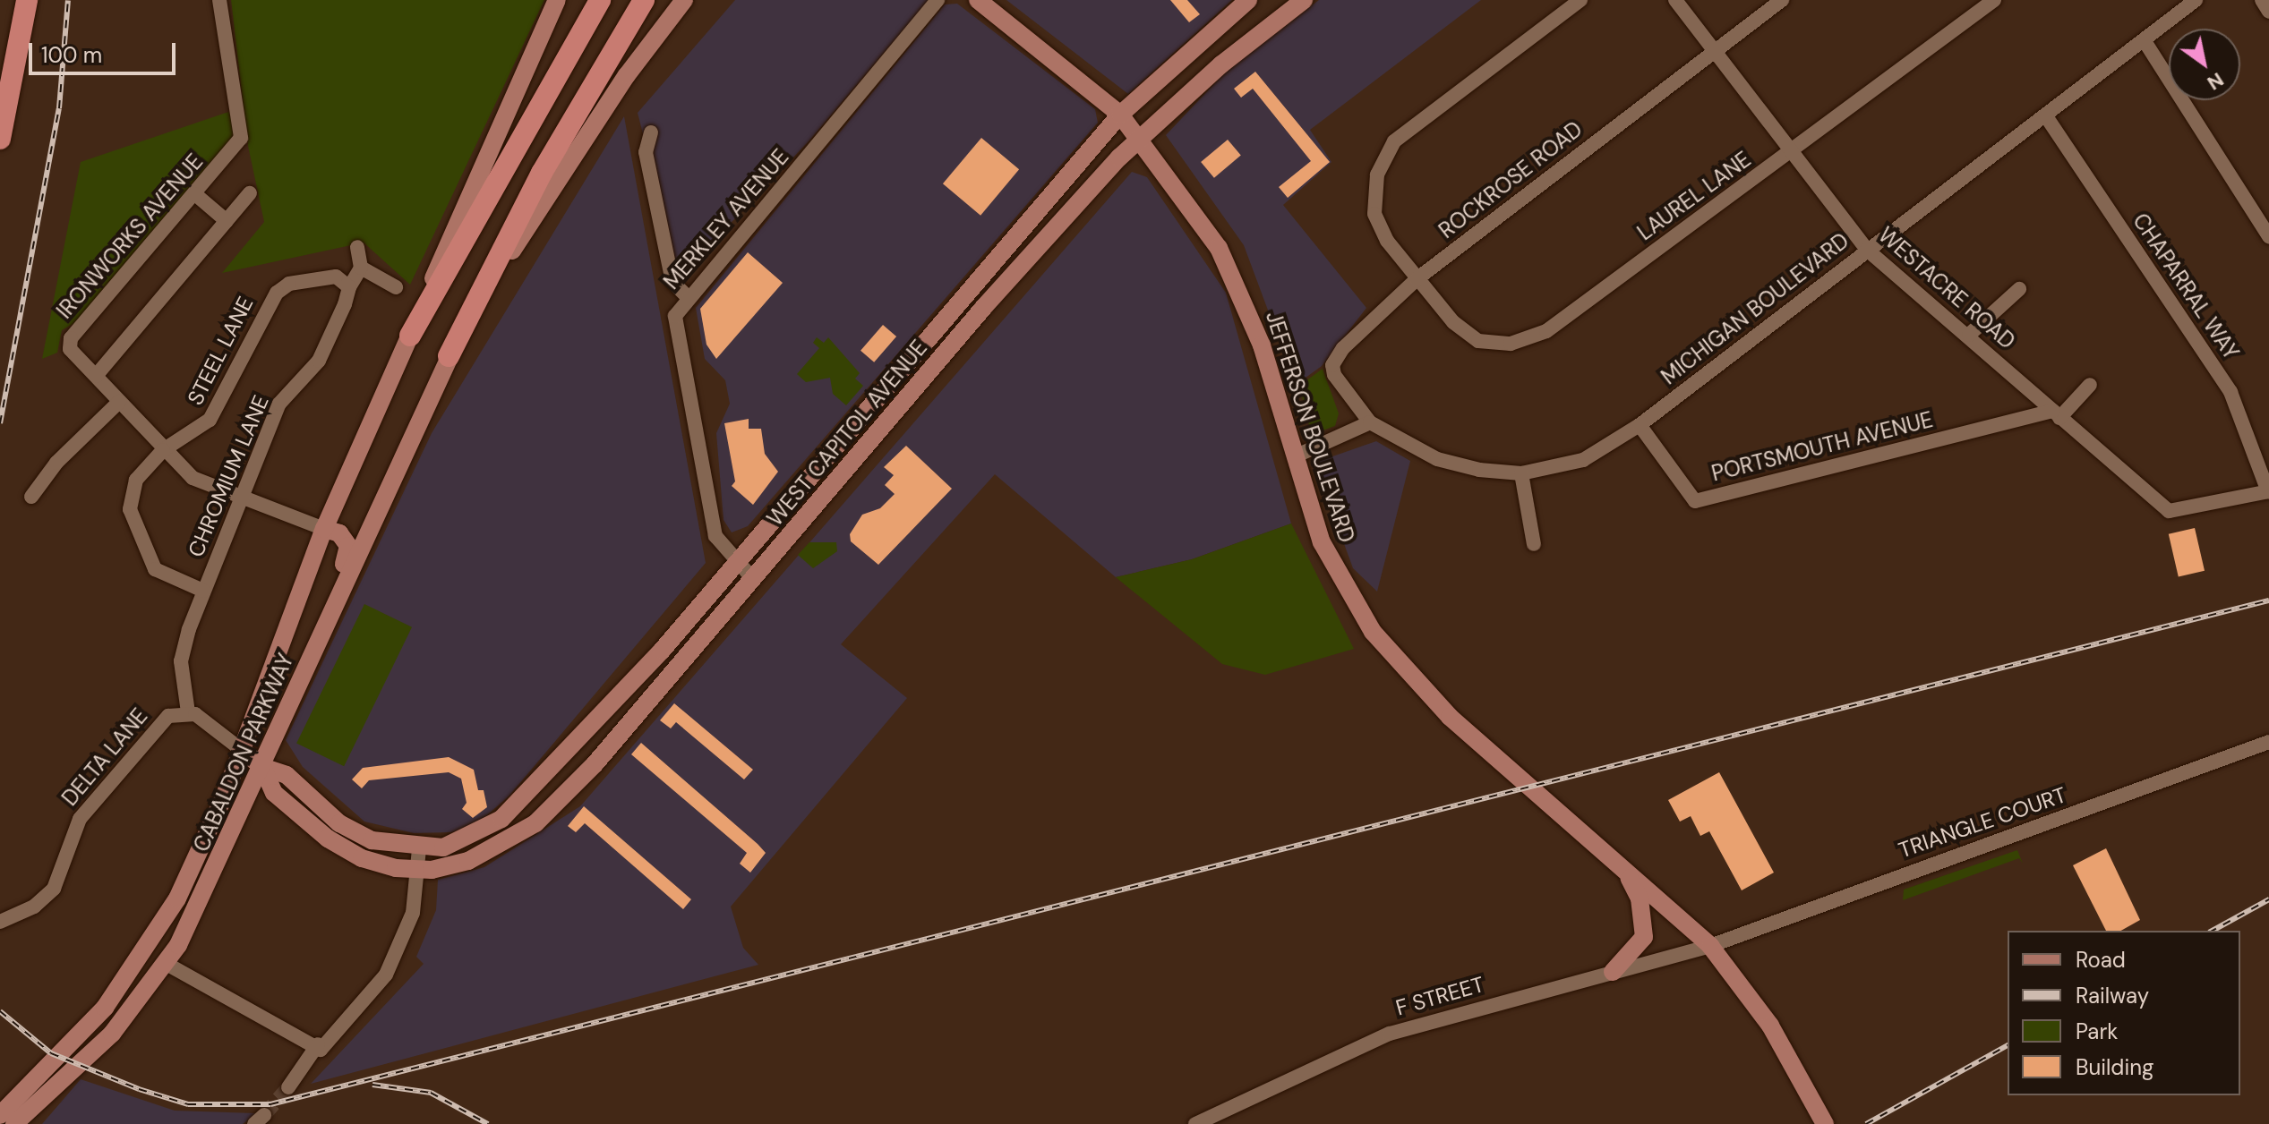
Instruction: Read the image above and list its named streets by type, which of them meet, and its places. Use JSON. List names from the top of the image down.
{
  "streets": {
    "main road": ["JEFFERSON BOULEVARD", "WEST CAPITOL AVENUE", "CABALDON PARKWAY"],
    "street": [
      "ROCKROSE ROAD",
      "LAUREL LANE",
      "MERKLEY AVENUE",
      "IRONWORKS AVENUE",
      "CHAPARRAL WAY",
      "WESTACRE ROAD",
      "MICHIGAN BOULEVARD",
      "STEEL LANE",
      "PORTSMOUTH AVENUE",
      "CHROMIUM LANE",
      "DELTA LANE",
      "TRIANGLE COURT",
      "F STREET"
    ]
  },
  "crossings": [
    ["ROCKROSE ROAD", "LAUREL LANE"],
    ["ROCKROSE ROAD", "WESTACRE ROAD"],
    ["ROCKROSE ROAD", "MICHIGAN BOULEVARD"],
    ["LAUREL LANE", "WESTACRE ROAD"],
    ["MERKLEY AVENUE", "WEST CAPITOL AVENUE"],
    ["IRONWORKS AVENUE", "STEEL LANE"],
    ["IRONWORKS AVENUE", "CHROMIUM LANE"],
    ["IRONWORKS AVENUE", "CABALDON PARKWAY"],
    ["CHAPARRAL WAY", "WESTACRE ROAD"],
    ["CHAPARRAL WAY", "MICHIGAN BOULEVARD"],
    ["WESTACRE ROAD", "MICHIGAN BOULEVARD"],
    ["WESTACRE ROAD", "PORTSMOUTH AVENUE"],
    ["MICHIGAN BOULEVARD", "PORTSMOUTH AVENUE"],
    ["STEEL LANE", "CHROMIUM LANE"],
    ["JEFFERSON BOULEVARD", "WEST CAPITOL AVENUE"],
    ["JEFFERSON BOULEVARD", "TRIANGLE COURT"],
    ["JEFFERSON BOULEVARD", "F STREET"],
    ["CHROMIUM LANE", "DELTA LANE"],
    ["TRIANGLE COURT", "F STREET"]
  ],
  "legend": [
    "Road",
    "Railway",
    "Park",
    "Building"
  ],
  "scale_bar": "100 m",
  "north": "bottom right"
}
